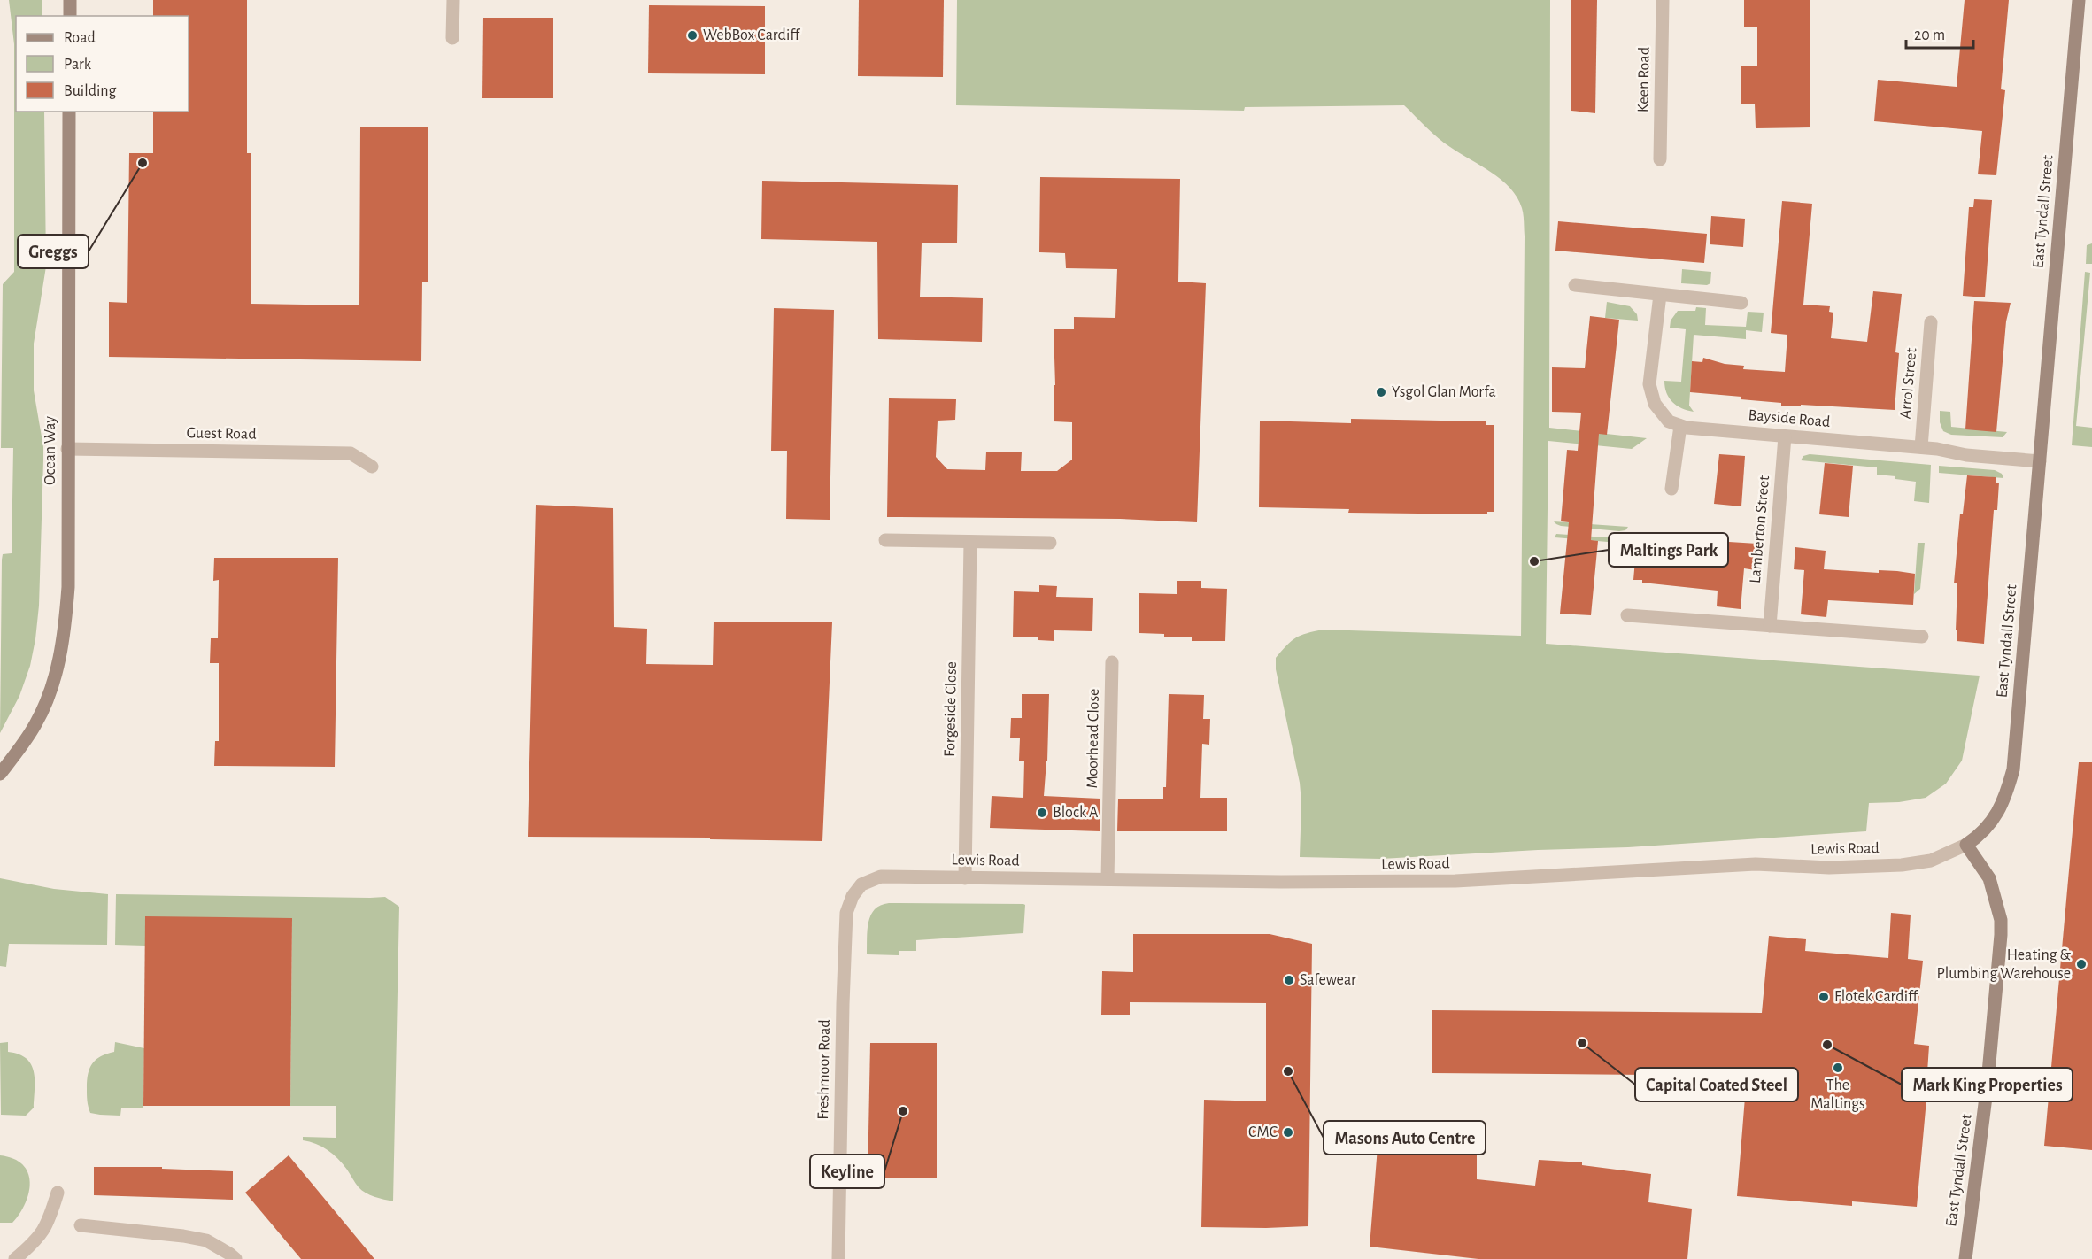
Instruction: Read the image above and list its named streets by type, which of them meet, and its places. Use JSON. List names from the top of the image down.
{
  "streets": {
    "street": [
      "Keen Road",
      "East Tyndall Street",
      "Arrol Street",
      "Bayside Road",
      "Guest Road",
      "Ocean Way",
      "Lamberton Street",
      "Forgeside Close",
      "Moorhead Close",
      "Lewis Road",
      "Freshmoor Road"
    ]
  },
  "crossings": [
    ["East Tyndall Street", "Bayside Road"],
    ["East Tyndall Street", "Lewis Road"],
    ["Arrol Street", "Bayside Road"],
    ["Bayside Road", "Lamberton Street"],
    ["Guest Road", "Ocean Way"],
    ["Forgeside Close", "Lewis Road"],
    ["Moorhead Close", "Lewis Road"],
    ["Lewis Road", "Freshmoor Road"]
  ],
  "places": [
    "WebBox Cardiff",
    "Greggs",
    "Ysgol Glan Morfa",
    "Maltings Park",
    "Block A",
    "Heating & Plumbing Warehouse",
    "Safewear",
    "Flotek Cardiff",
    "Capital Coated Steel",
    "Mark King Properties",
    "The Maltings",
    "Masons Auto Centre",
    "Keyline",
    "CMC"
  ],
  "legend": ["Road", "Park", "Building"],
  "scale_bar": "20 m"
}
